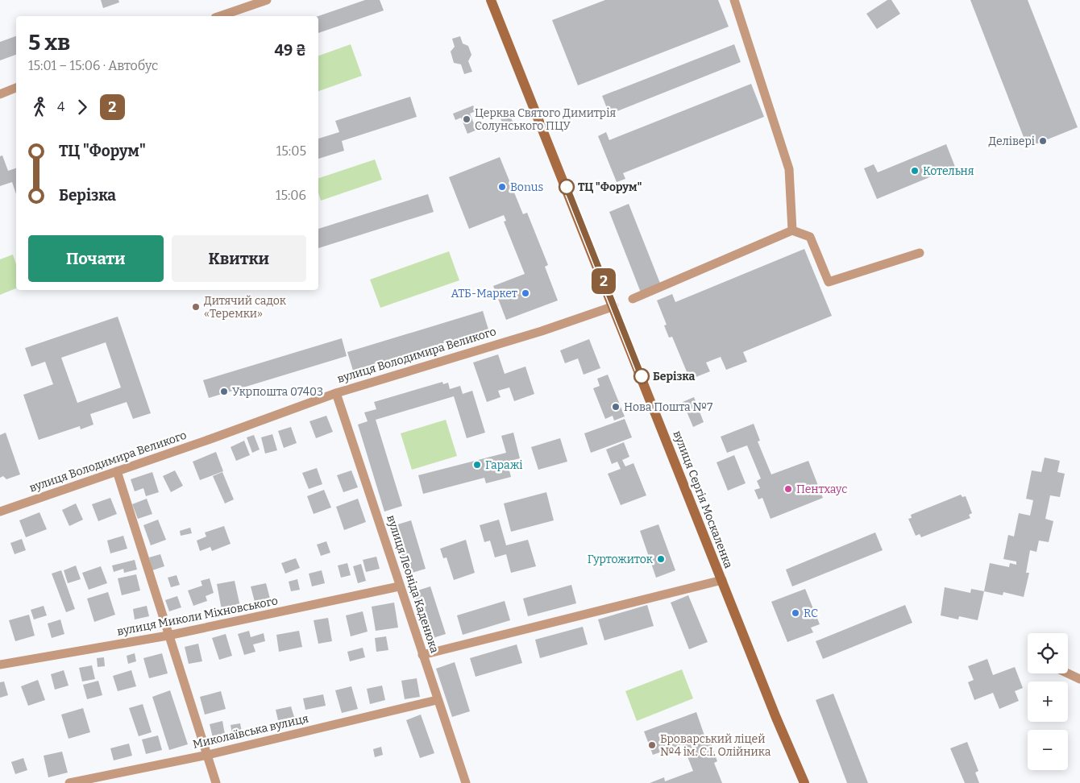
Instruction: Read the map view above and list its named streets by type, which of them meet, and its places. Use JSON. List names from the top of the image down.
{
  "streets": {
    "main road": ["вулиця Сергія Москаленка"],
    "street": [
      "вулиця Володимира Великого",
      "вулиця Леоніда Каденюка",
      "вулиця Миколи Міхновського",
      "Миколаївська вулиця"
    ]
  },
  "crossings": [
    ["вулиця Володимира Великого", "вулиця Сергія Москаленка"],
    ["вулиця Володимира Великого", "вулиця Леоніда Каденюка"],
    ["вулиця Леоніда Каденюка", "вулиця Миколи Міхновського"],
    ["вулиця Леоніда Каденюка", "Миколаївська вулиця"]
  ],
  "places": [
    "Церква Святого Димитрія Солунського ПЦУ",
    "Делівері",
    "Котельня",
    "Bonus",
    "ТЦ \"Форум\"",
    "АТБ-Маркет",
    "Дитячий садок «Теремки»",
    "Берізка",
    "Укрпошта 07403",
    "Нова Пошта №7",
    "Гаражі",
    "Пентхаус",
    "Гуртожиток",
    "RC",
    "Броварський ліцей №4 ім. С.І. Олійника"
  ],
  "lines": ["bus line 2"],
  "page": {
    "on_map": "2",
    "heading": ["5 хв", "15:01 – 15:06 · Автобус", "49 ₴"],
    "legs": ["4", "2"],
    "list": [
      {
        "name": "ТЦ \"Форум\"",
        "value": "15:05"
      },
      {
        "name": "Берізка",
        "value": "15:06"
      }
    ],
    "buttons": ["Почати", "Квитки"],
    "map_buttons": ["+", "−"]
  }
}
